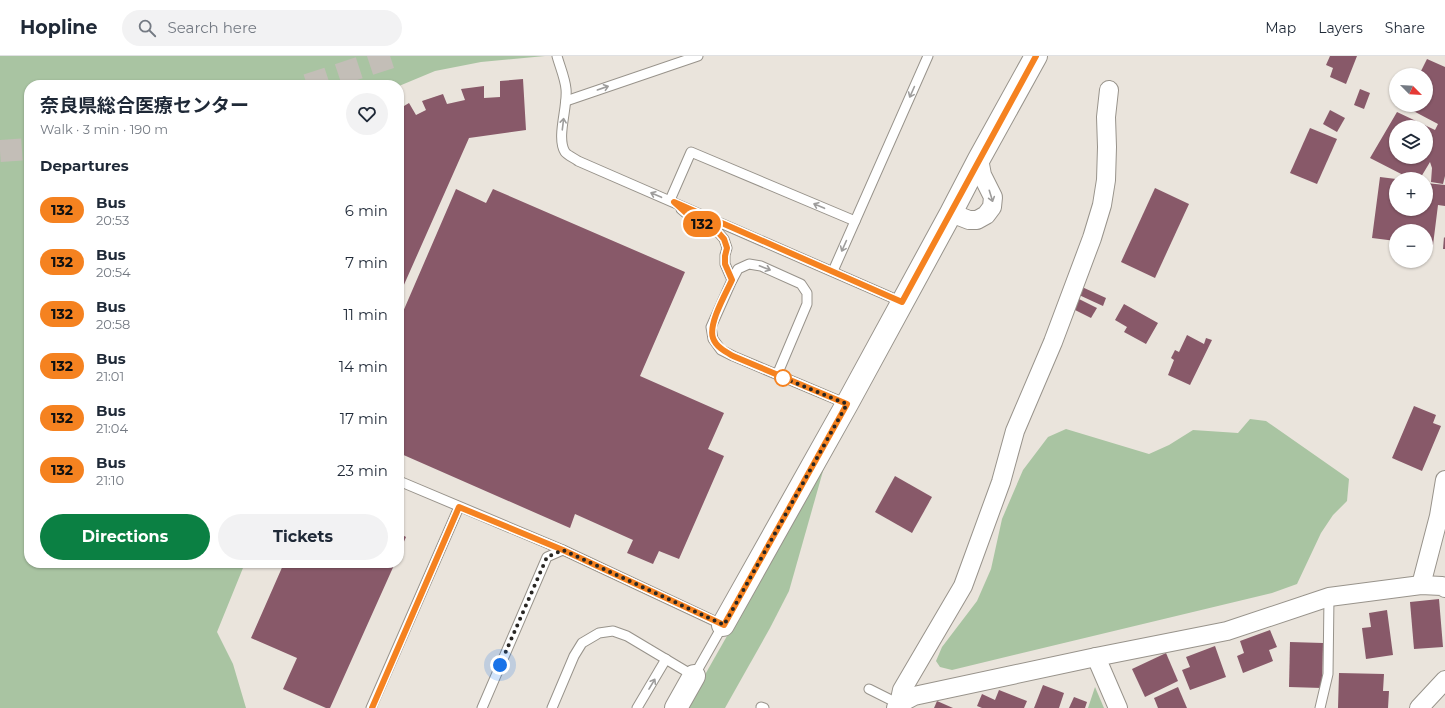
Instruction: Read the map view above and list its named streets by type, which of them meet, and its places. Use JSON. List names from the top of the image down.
{
  "lines": ["bus line 132"],
  "north": "bottom right",
  "page": {
    "header": "Hopline",
    "search": "Search here",
    "nav": ["Map", "Layers", "Share"],
    "on_map": "132",
    "map_buttons": ["+", "−"],
    "heading": [
      ["奈良県総合医療センター", "Walk · 3 min · 190 m"],
      "Departures"
    ],
    "list": [
      {
        "mark": "132",
        "name": "Bus",
        "note": "20:53",
        "value": "6 min"
      },
      {
        "mark": "132",
        "name": "Bus",
        "note": "20:54",
        "value": "7 min"
      },
      {
        "mark": "132",
        "name": "Bus",
        "note": "20:58",
        "value": "11 min"
      },
      {
        "mark": "132",
        "name": "Bus",
        "note": "21:01",
        "value": "14 min"
      },
      {
        "mark": "132",
        "name": "Bus",
        "note": "21:04",
        "value": "17 min"
      },
      {
        "mark": "132",
        "name": "Bus",
        "note": "21:10",
        "value": "23 min"
      }
    ],
    "buttons": ["Directions", "Tickets"]
  }
}
